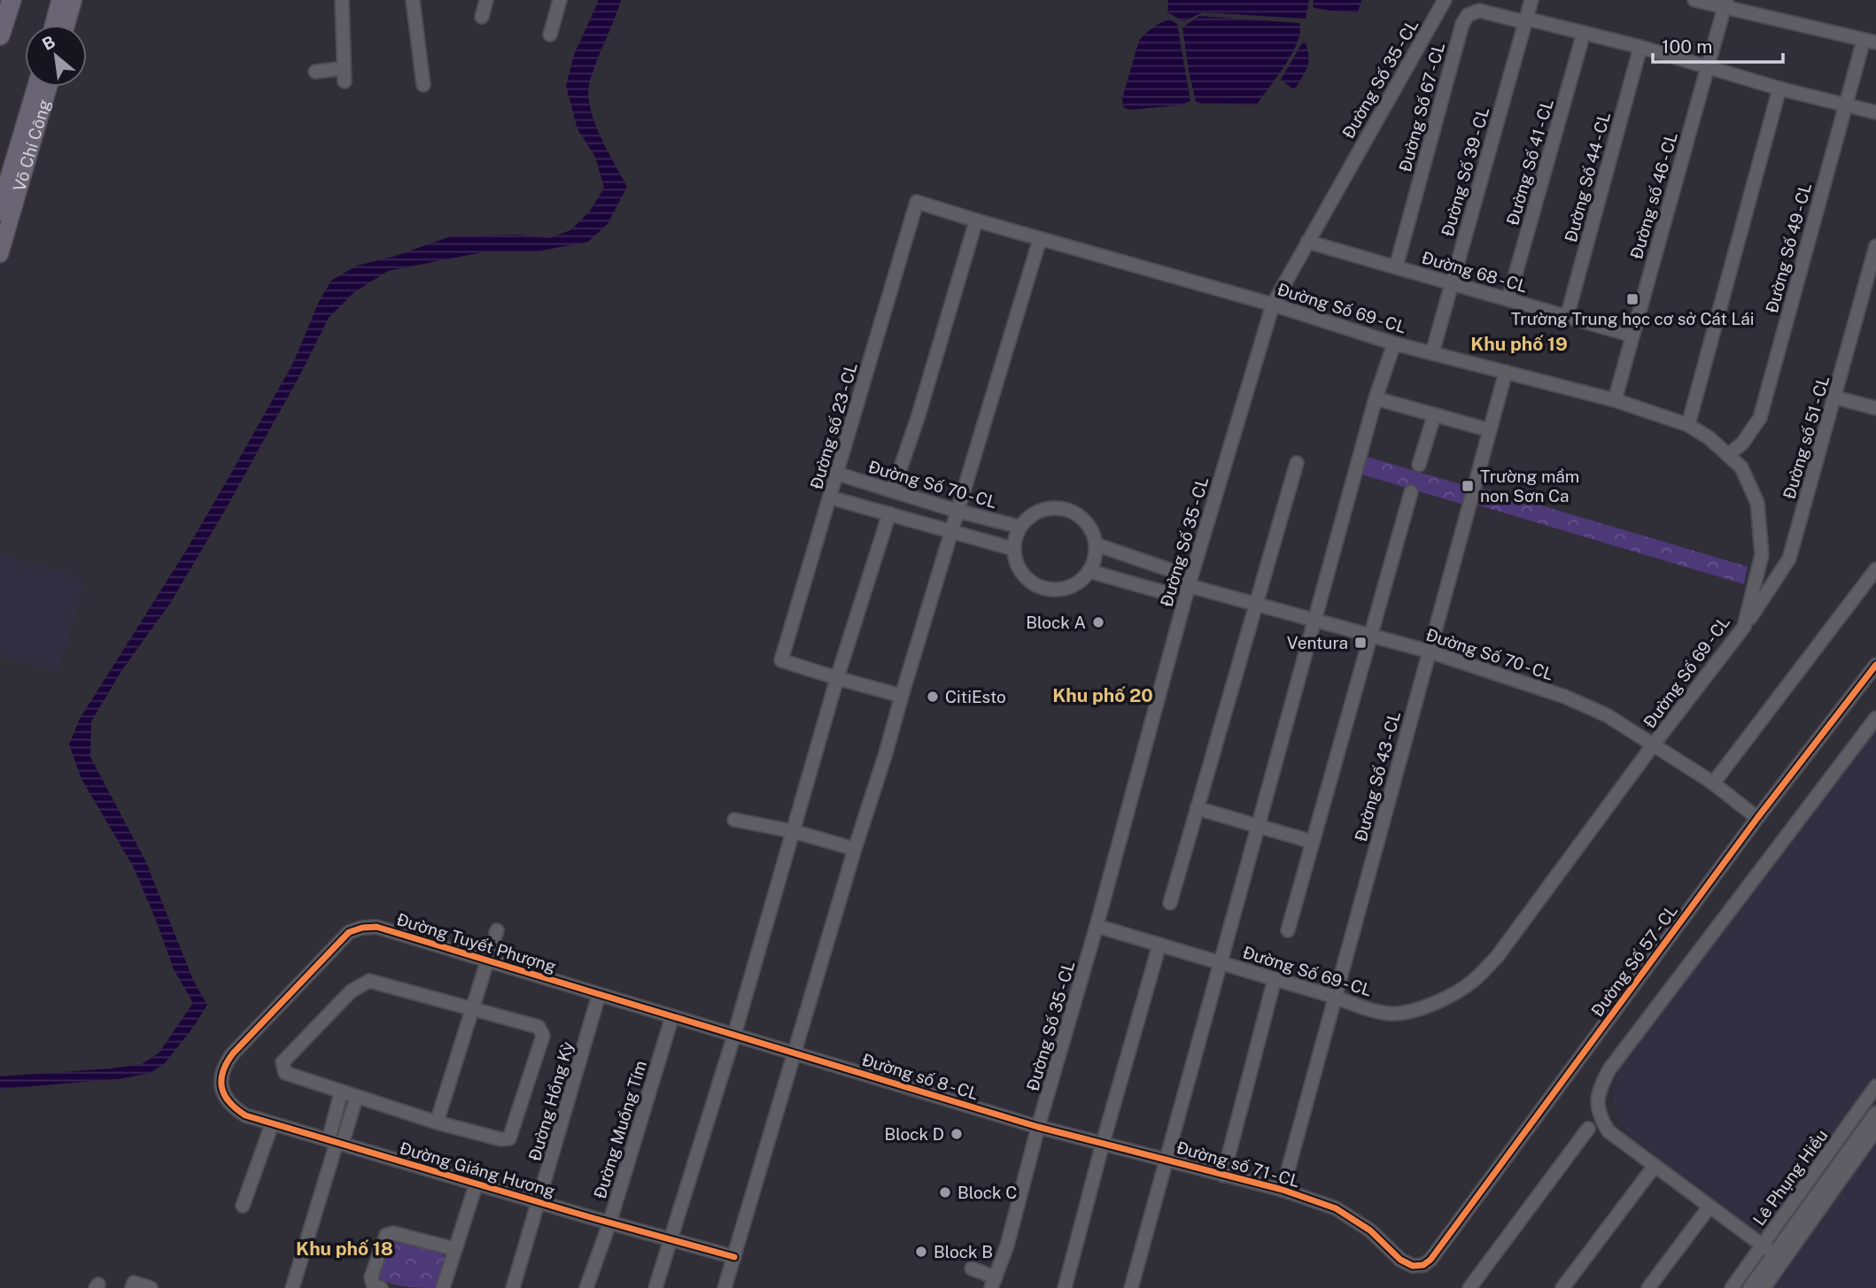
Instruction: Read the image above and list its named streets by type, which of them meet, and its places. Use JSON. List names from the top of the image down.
{
  "streets": {
    "highway": ["Võ Chí Công"],
    "street": [
      "Đường Số 35 - CL",
      "Đường Số 67 - CL",
      "Đường Số 41 - CL",
      "Đường Số 39 - CL",
      "Đường Số 44 - CL",
      "Đường số 46 - CL",
      "Đường Số 49 - CL",
      "Đường 68 - CL",
      "Đường Số 69 - CL",
      "Đường số 23 - CL",
      "Đường số 51 - CL",
      "Đường Số 70 - CL",
      "Đường Số 43 - CL",
      "Đường Tuyết Phượng",
      "Đường Số 57 - CL",
      "Đường số 8 - CL",
      "Đường Hồng Kỳ",
      "Đường Muồng Tím",
      "Đường số 71 - CL",
      "Đường Giáng Hương",
      "Lê Phụng Hiểu"
    ]
  },
  "crossings": [
    ["Đường Số 35 - CL", "Đường 68 - CL"],
    ["Đường Số 35 - CL", "Đường Số 69 - CL"],
    ["Đường Số 35 - CL", "Đường Số 70 - CL"],
    ["Đường Số 35 - CL", "Đường số 8 - CL"],
    ["Đường Số 35 - CL", "Đường số 71 - CL"],
    ["Đường Số 67 - CL", "Đường Số 39 - CL"],
    ["Đường Số 67 - CL", "Đường 68 - CL"],
    ["Đường Số 41 - CL", "Đường 68 - CL"],
    ["Đường Số 39 - CL", "Đường 68 - CL"],
    ["Đường Số 39 - CL", "Đường Số 69 - CL"],
    ["Đường Số 44 - CL", "Đường 68 - CL"],
    ["Đường số 46 - CL", "Đường 68 - CL"],
    ["Đường số 46 - CL", "Đường Số 69 - CL"],
    ["Đường Số 49 - CL", "Đường Số 69 - CL"],
    ["Đường Số 69 - CL", "Đường số 23 - CL"],
    ["Đường Số 69 - CL", "Đường số 51 - CL"],
    ["Đường Số 69 - CL", "Đường Số 70 - CL"],
    ["Đường Số 69 - CL", "Đường Số 43 - CL"],
    ["Đường số 23 - CL", "Đường Số 70 - CL"],
    ["Đường Số 70 - CL", "Đường Số 43 - CL"],
    ["Đường Số 70 - CL", "Đường Số 57 - CL"],
    ["Đường Số 43 - CL", "Đường số 71 - CL"],
    ["Đường Tuyết Phượng", "Đường số 8 - CL"],
    ["Đường Tuyết Phượng", "Đường Hồng Kỳ"],
    ["Đường Tuyết Phượng", "Đường Muồng Tím"],
    ["Đường Tuyết Phượng", "Đường Giáng Hương"],
    ["Đường Số 57 - CL", "Đường số 71 - CL"],
    ["Đường số 8 - CL", "Đường số 71 - CL"],
    ["Đường Hồng Kỳ", "Đường Giáng Hương"],
    ["Đường Muồng Tím", "Đường Giáng Hương"]
  ],
  "districts": ["Khu phố 19", "Khu phố 20", "Khu phố 18"],
  "places": {
    "transit": ["Trường Trung học cơ sở Cát Lái", "Trường mầm non Sơn Ca", "Ventura"],
    "other": [
      "Block A",
      "CitiEsto",
      "Block D",
      "Block C",
      "Block B"
    ]
  },
  "scale_bar": "100 m",
  "north": "top left"
}
